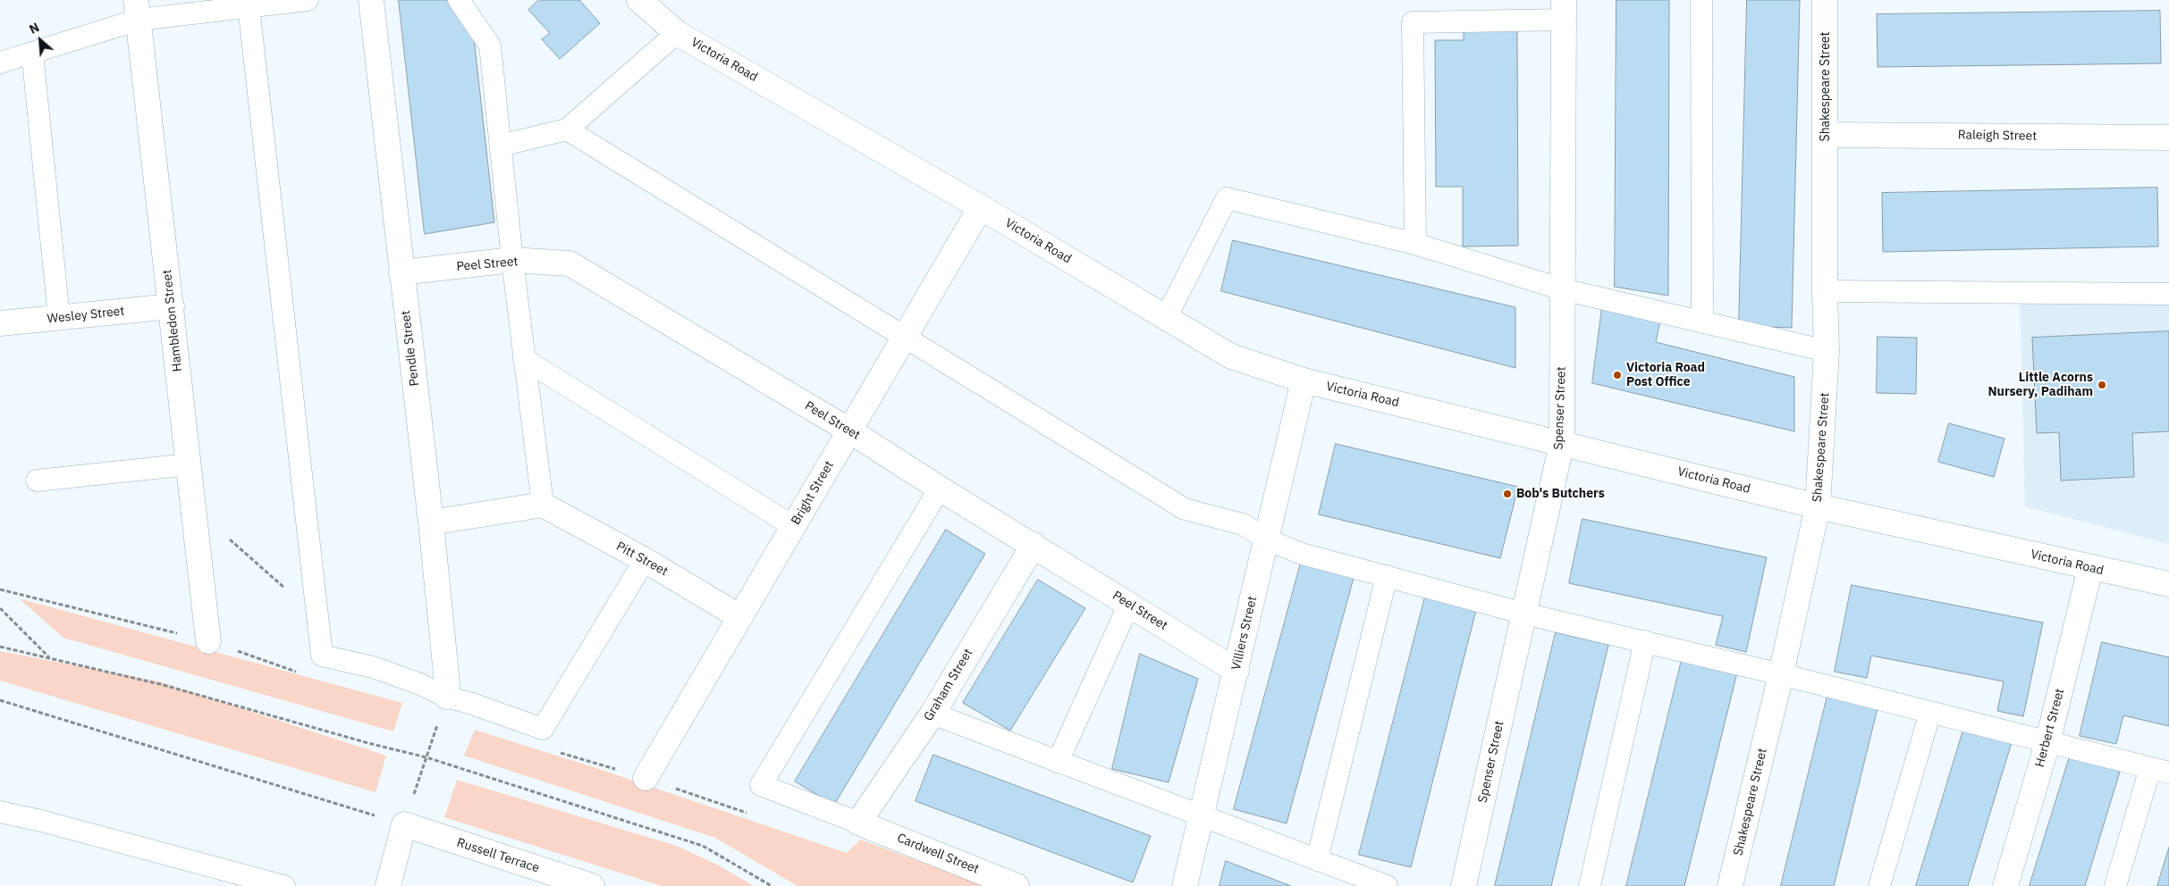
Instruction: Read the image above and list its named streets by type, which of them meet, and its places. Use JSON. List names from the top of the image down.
{
  "streets": {
    "street": [
      "Victoria Road",
      "Shakespeare Street",
      "Raleigh Street",
      "Peel Street",
      "Wesley Street",
      "Hambledon Street",
      "Pendle Street",
      "Spenser Street",
      "Bright Street",
      "Pitt Street",
      "Villiers Street",
      "Graham Street",
      "Herbert Street",
      "Cardwell Street",
      "Russell Terrace"
    ]
  },
  "crossings": [
    ["Victoria Road", "Shakespeare Street"],
    ["Victoria Road", "Spenser Street"],
    ["Victoria Road", "Bright Street"],
    ["Victoria Road", "Villiers Street"],
    ["Victoria Road", "Herbert Street"],
    ["Shakespeare Street", "Raleigh Street"],
    ["Peel Street", "Pendle Street"],
    ["Peel Street", "Bright Street"],
    ["Peel Street", "Villiers Street"],
    ["Peel Street", "Graham Street"],
    ["Wesley Street", "Hambledon Street"],
    ["Bright Street", "Pitt Street"],
    ["Graham Street", "Cardwell Street"]
  ],
  "places": ["Victoria Road Post Office", "Little Acorns Nursery, Padiham", "Bob's Butchers"],
  "north": "top left"
}
